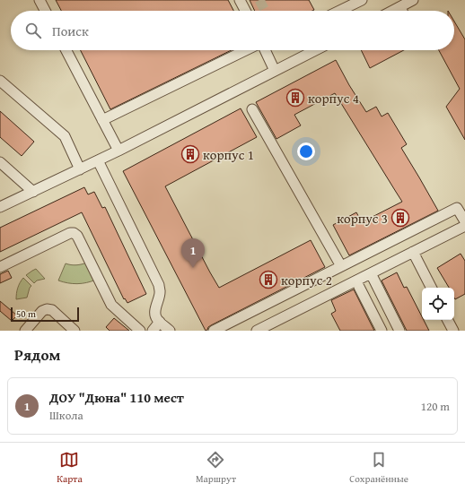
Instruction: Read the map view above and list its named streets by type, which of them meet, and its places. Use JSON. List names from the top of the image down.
{
  "places": {
    "building": [
      "корпус 4",
      "корпус 1",
      "корпус 3",
      "корпус 2"
    ]
  },
  "scale_bar": "50 m",
  "page": {
    "search": "Поиск",
    "pins": "1",
    "scale": "50 m",
    "heading": "Рядом",
    "list": [
      {
        "mark": "1",
        "name": "ДОУ \"Дюна\" 110 мест",
        "note": "Школа",
        "value": "120 m"
      }
    ],
    "nav": ["Карта", "Маршрут", "Сохранённые"]
  }
}
